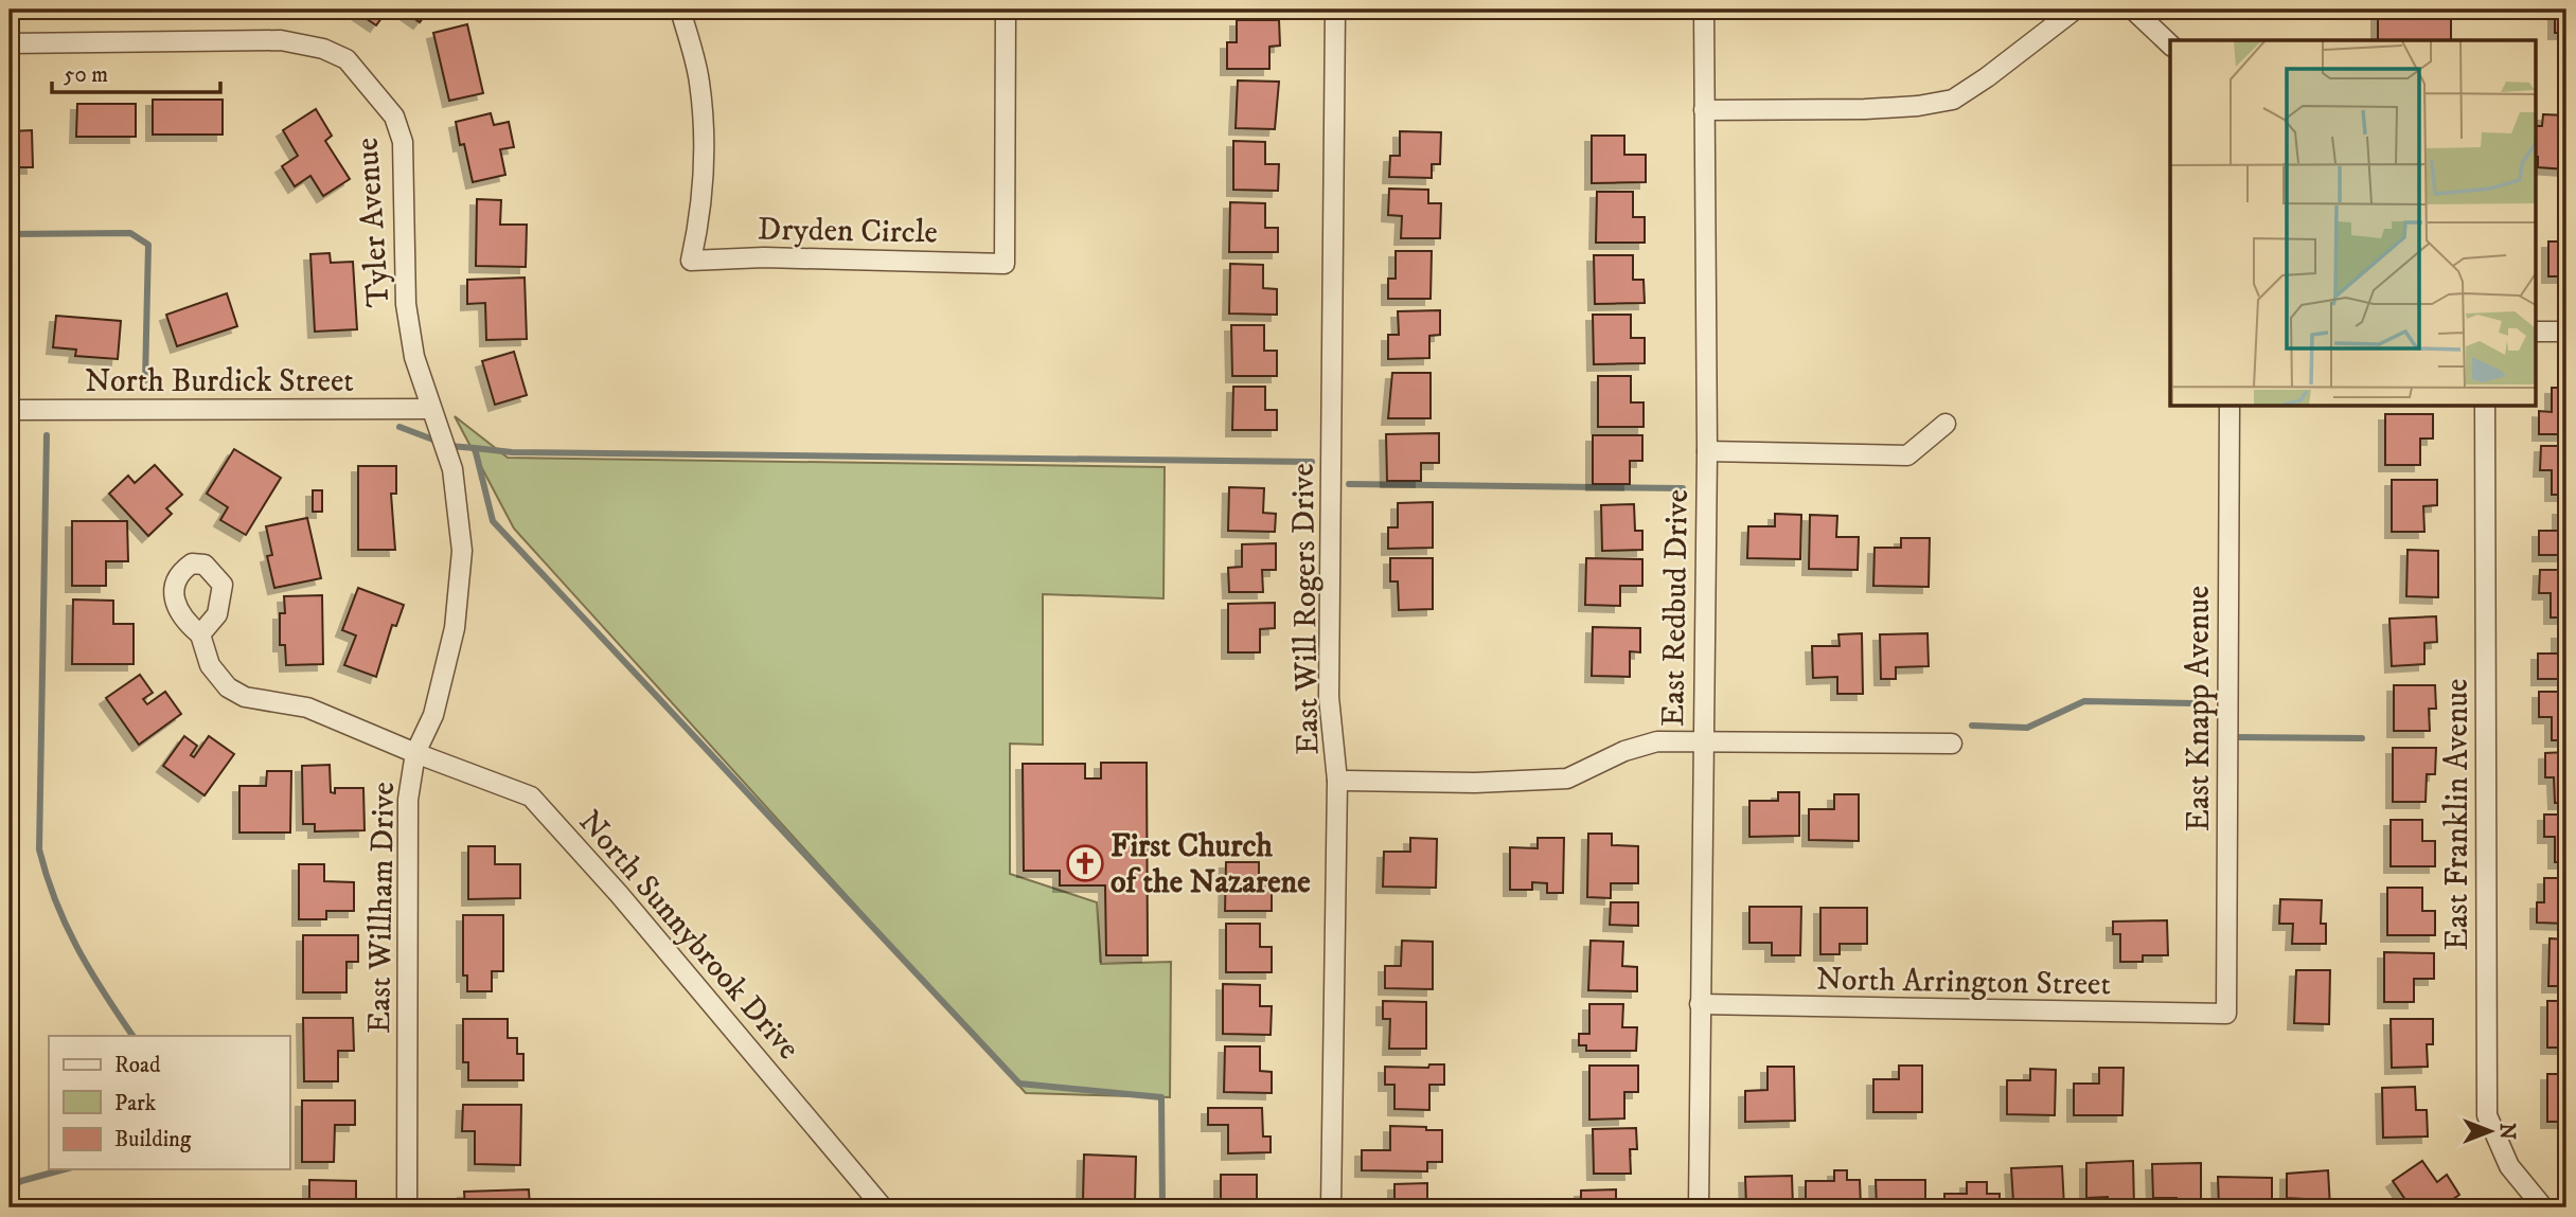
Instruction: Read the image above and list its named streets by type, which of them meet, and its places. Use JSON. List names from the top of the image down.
{
  "streets": {
    "street": [
      "Tyler Avenue",
      "Dryden Circle",
      "North Burdick Street",
      "East Redbud Drive",
      "East Will Rogers Drive",
      "East Knapp Avenue",
      "East Franklin Avenue",
      "East Willham Drive",
      "North Sunnybrook Drive",
      "North Arrington Street"
    ]
  },
  "crossings": [
    ["Tyler Avenue", "East Willham Drive"],
    ["North Burdick Street", "East Willham Drive"],
    ["East Redbud Drive", "North Arrington Street"],
    ["East Knapp Avenue", "North Arrington Street"],
    ["East Willham Drive", "North Sunnybrook Drive"]
  ],
  "places": {
    "church": ["First Church of the Nazarene"]
  },
  "legend": ["Road", "Park", "Building"],
  "scale_bar": "50 m",
  "north": "right"
}
